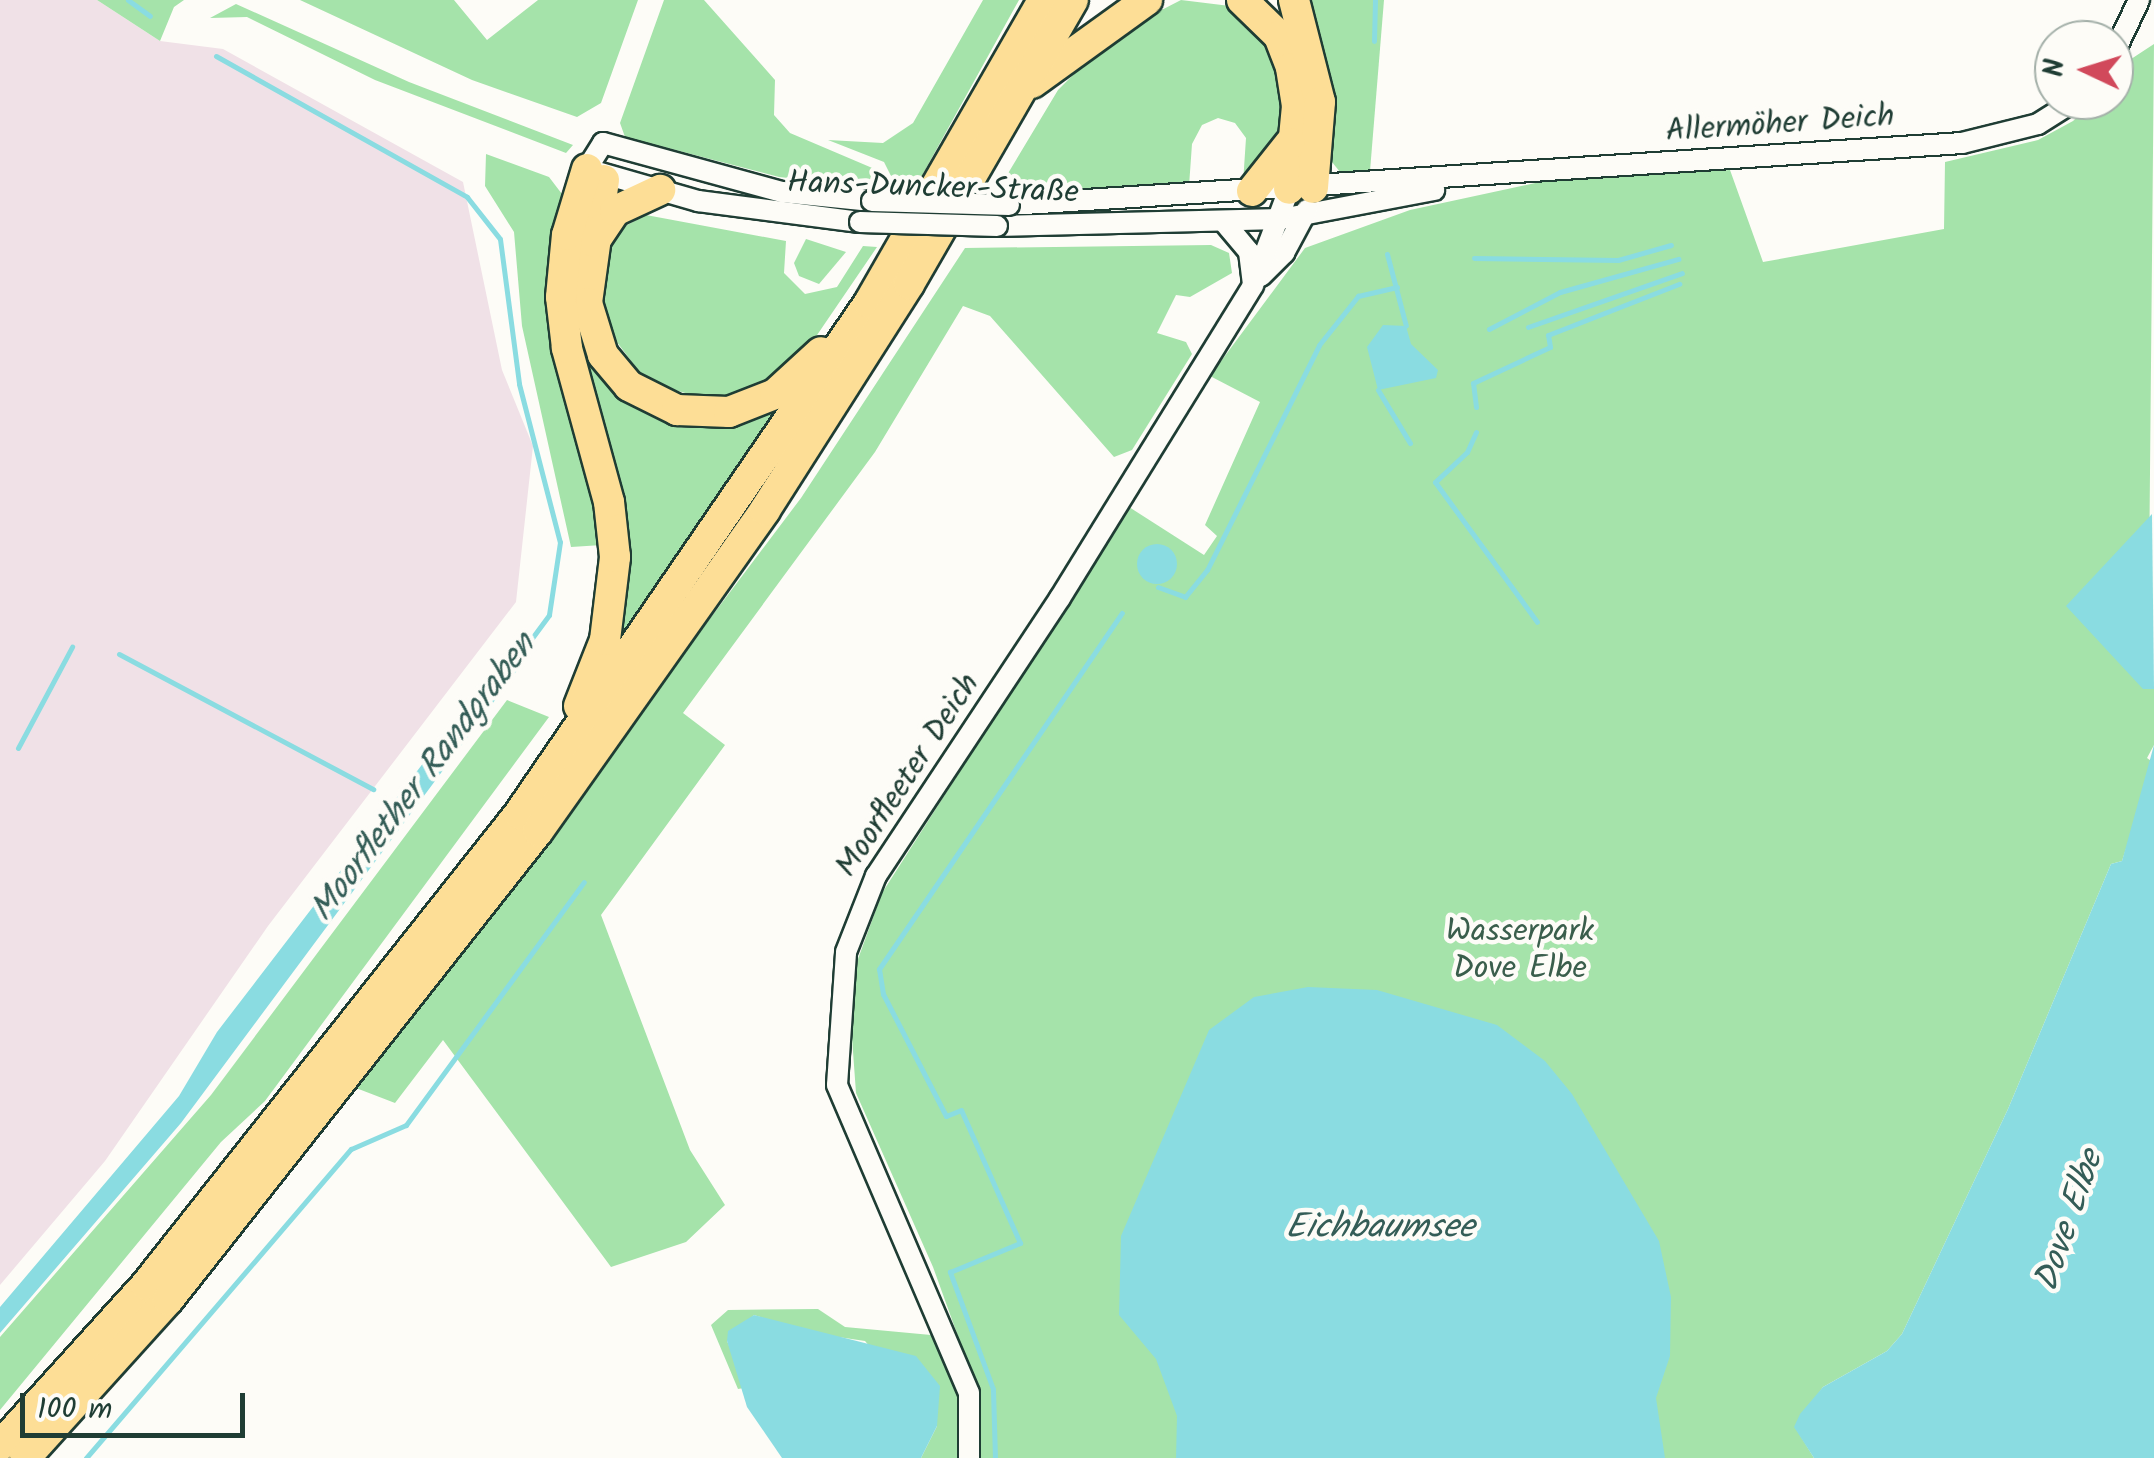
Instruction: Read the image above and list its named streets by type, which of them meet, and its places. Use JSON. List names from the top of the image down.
{
  "streets": {
    "street": ["Allermöher Deich", "Hans-Duncker-Straße", "Moorfleeter Deich"]
  },
  "crossings": [
    ["Allermöher Deich", "Hans-Duncker-Straße"],
    ["Allermöher Deich", "Moorfleeter Deich"],
    ["Hans-Duncker-Straße", "Moorfleeter Deich"]
  ],
  "water": ["Moorflether Randgraben", "Dove Elbe", "Eichbaumsee"],
  "parks": ["Wasserpark Dove Elbe"],
  "scale_bar": "100 m",
  "north": "left"
}
